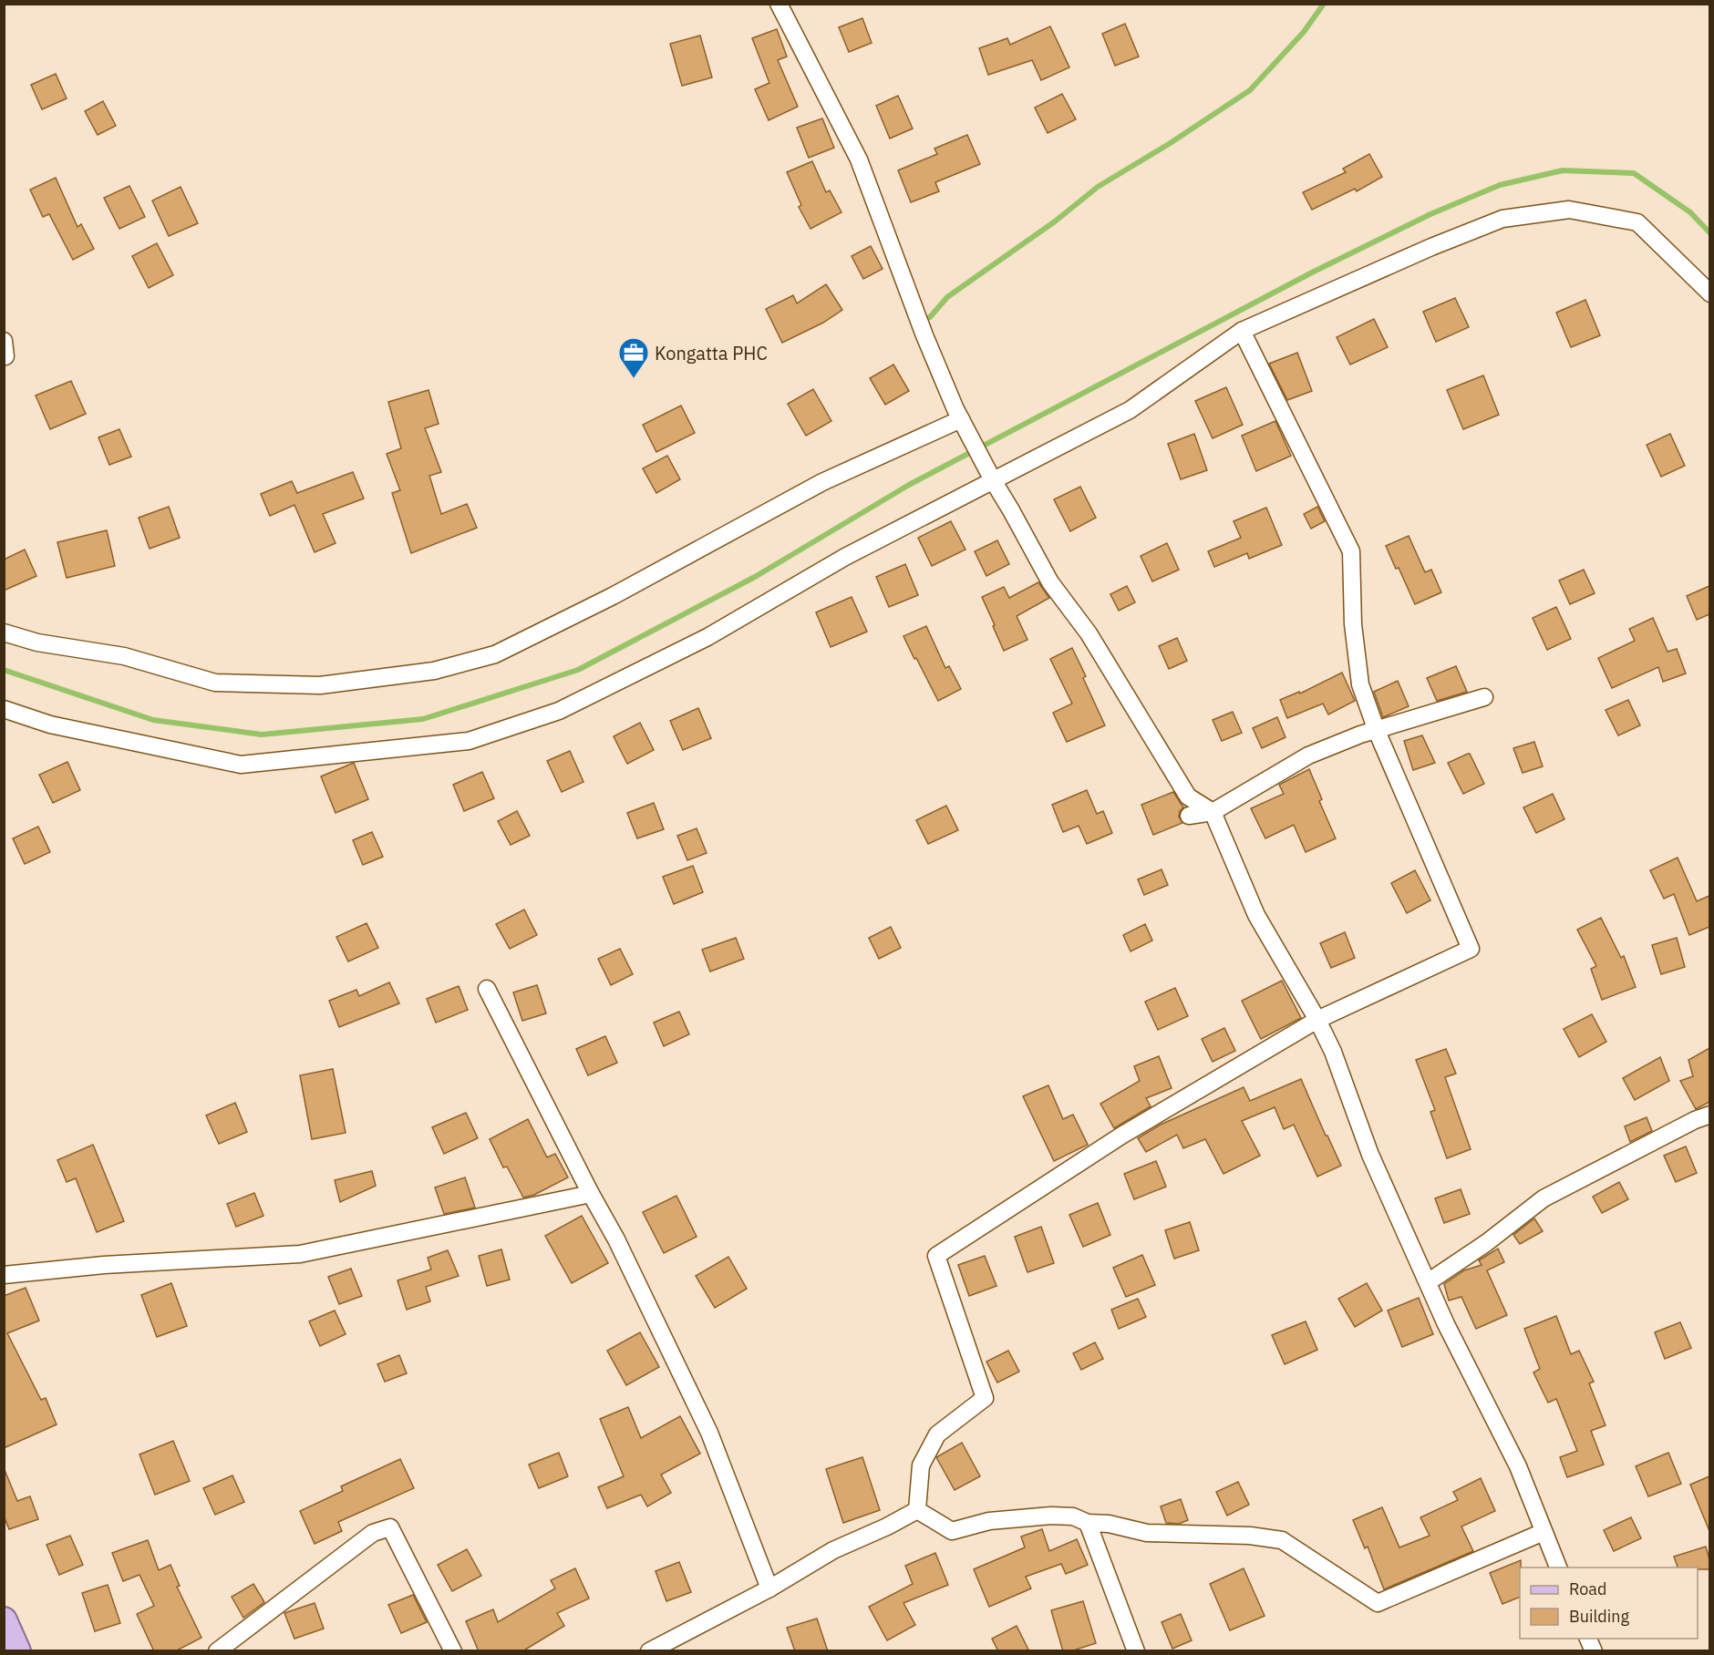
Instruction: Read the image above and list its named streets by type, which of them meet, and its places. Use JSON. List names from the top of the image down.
{
  "places": {
    "office": ["Kongatta PHC"]
  },
  "legend": ["Road", "Building"]
}
